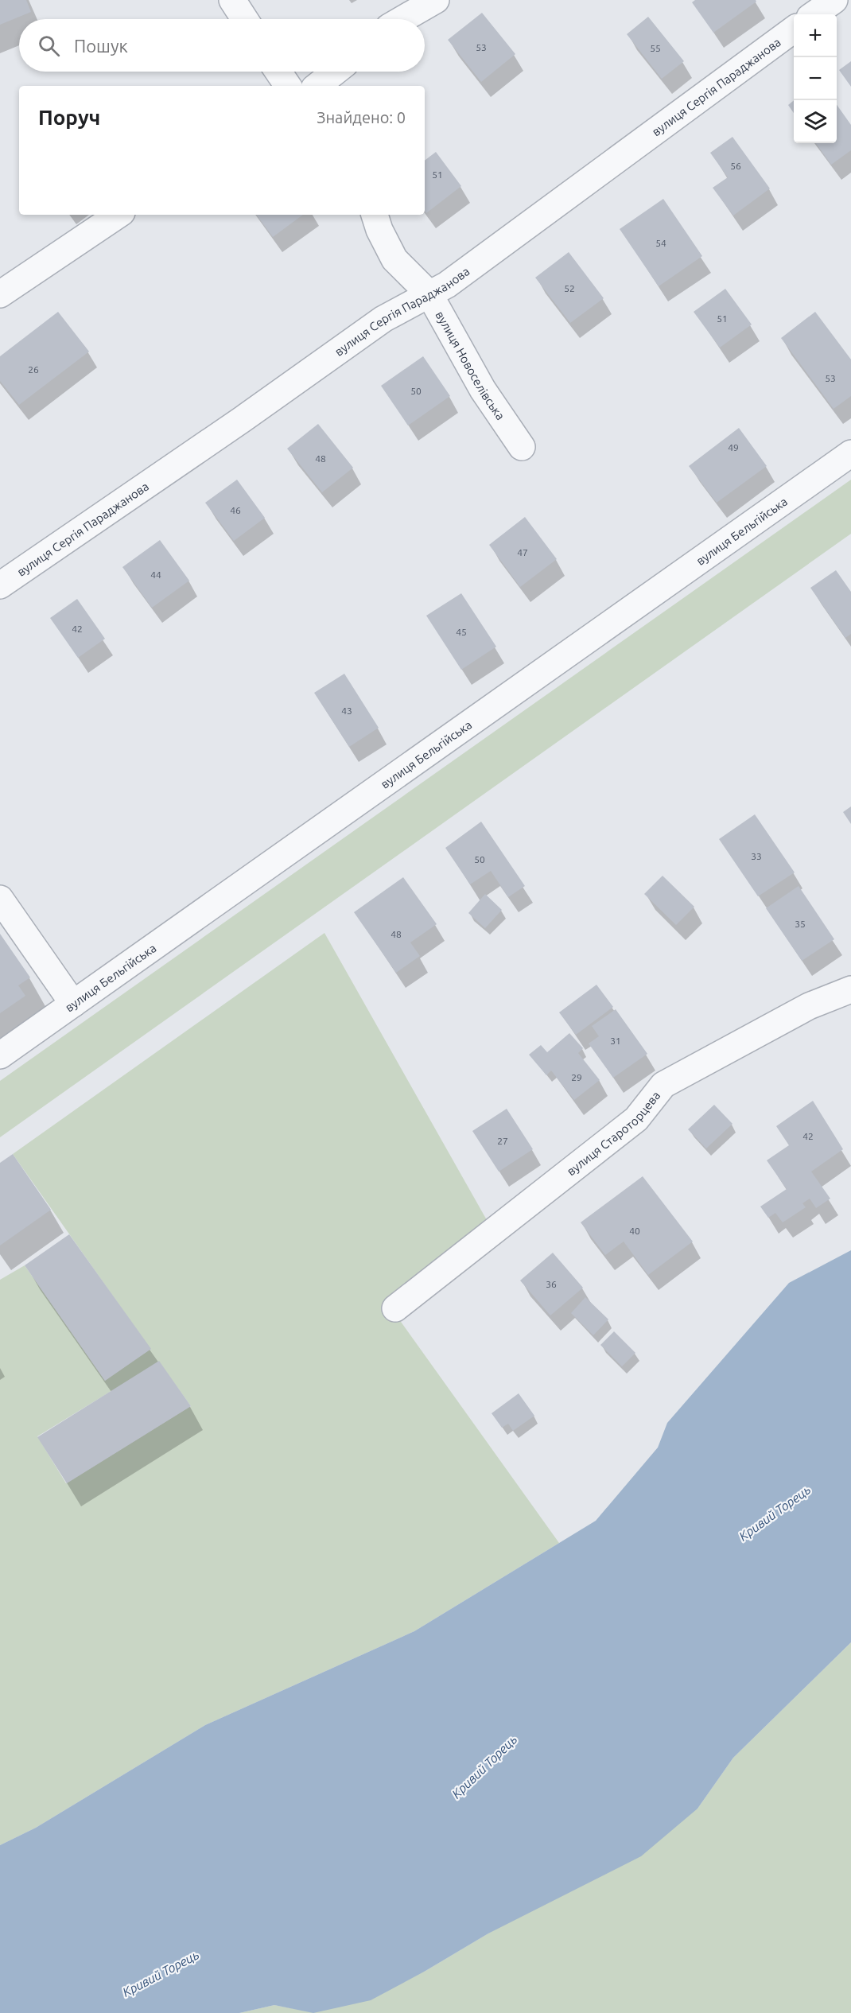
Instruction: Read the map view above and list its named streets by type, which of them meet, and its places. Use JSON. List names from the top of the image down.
{
  "streets": {
    "street": [
      "вулиця Сергія Параджанова",
      "вулиця Новоселівська",
      "вулиця Бельгійська",
      "вулиця Староторцева"
    ]
  },
  "crossings": [
    ["вулиця Сергія Параджанова", "вулиця Новоселівська"]
  ],
  "water": ["Кривий Торець"],
  "house_numbers": [
    "53",
    "55",
    "56",
    "51",
    "54",
    "52",
    "51",
    "26",
    "53",
    "50",
    "49",
    "48",
    "46",
    "47",
    "44",
    "42",
    "45",
    "43",
    "33",
    "50",
    "35",
    "48",
    "31",
    "29",
    "42",
    "27",
    "40",
    "36"
  ],
  "page": {
    "map_buttons": ["+", "−"],
    "search": "Пошук",
    "heading": ["Поруч", "Знайдено: 0"]
  }
}
